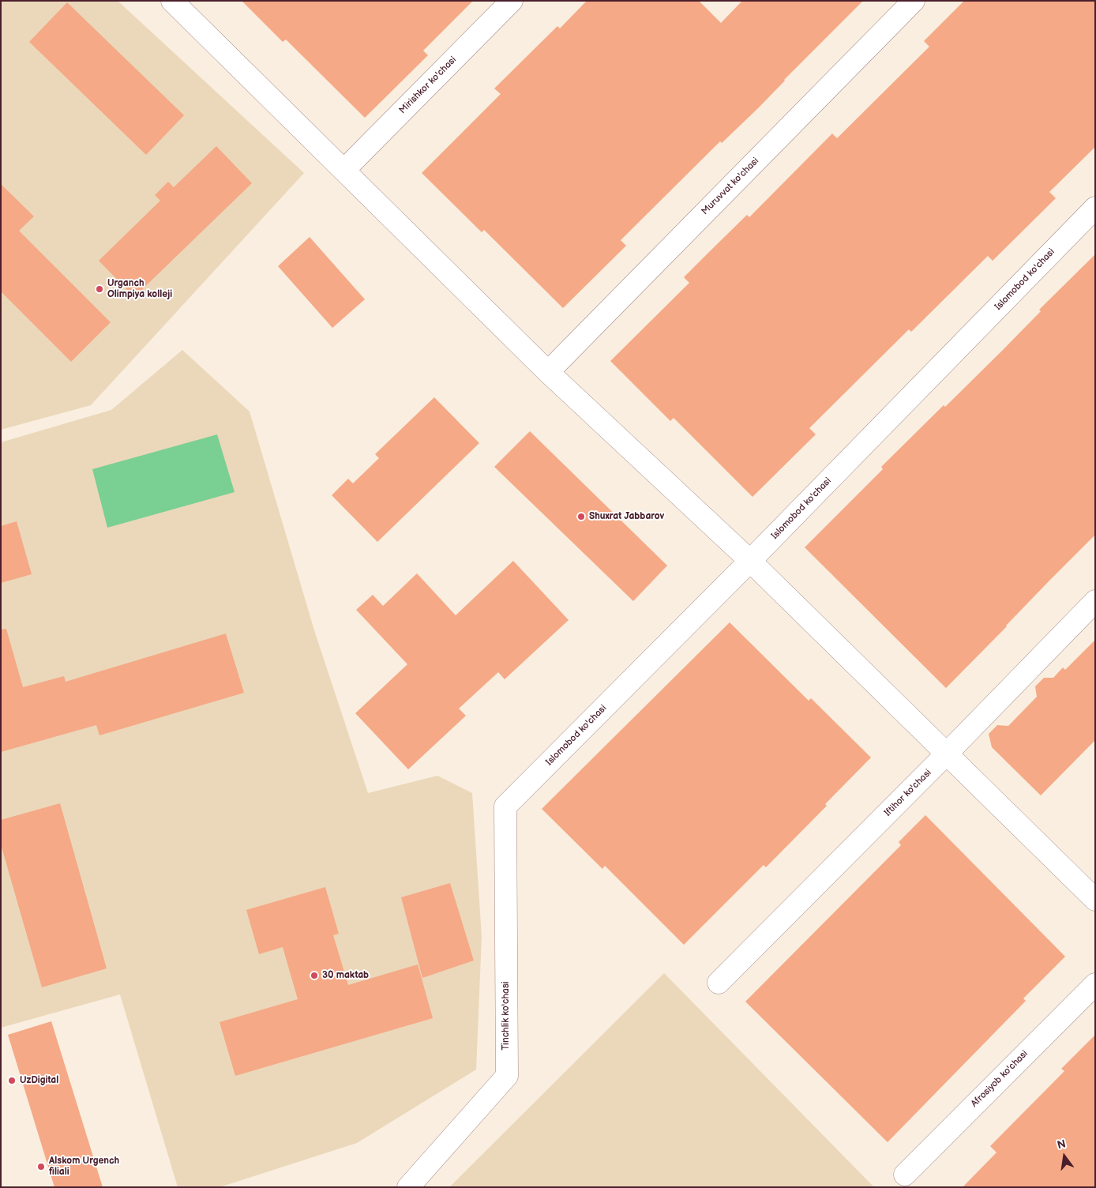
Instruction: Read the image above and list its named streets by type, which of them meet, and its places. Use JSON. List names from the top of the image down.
{
  "streets": {
    "street": [
      "Mirishkor ko'chasi",
      "Muruvvat ko'chasi",
      "Islomobod ko'chasi",
      "Iftihor ko'chasi",
      "Tinchlik ko'chasi",
      "Afrosiyob ko'chasi"
    ]
  },
  "crossings": [
    ["Islomobod ko'chasi", "Tinchlik ko'chasi"]
  ],
  "places": [
    "Urganch Olimpiya kolleji",
    "Shuxrat Jabbarov",
    "30 maktab",
    "UzDigital",
    "Alskom Urgench filiali"
  ],
  "north": "top"
}
